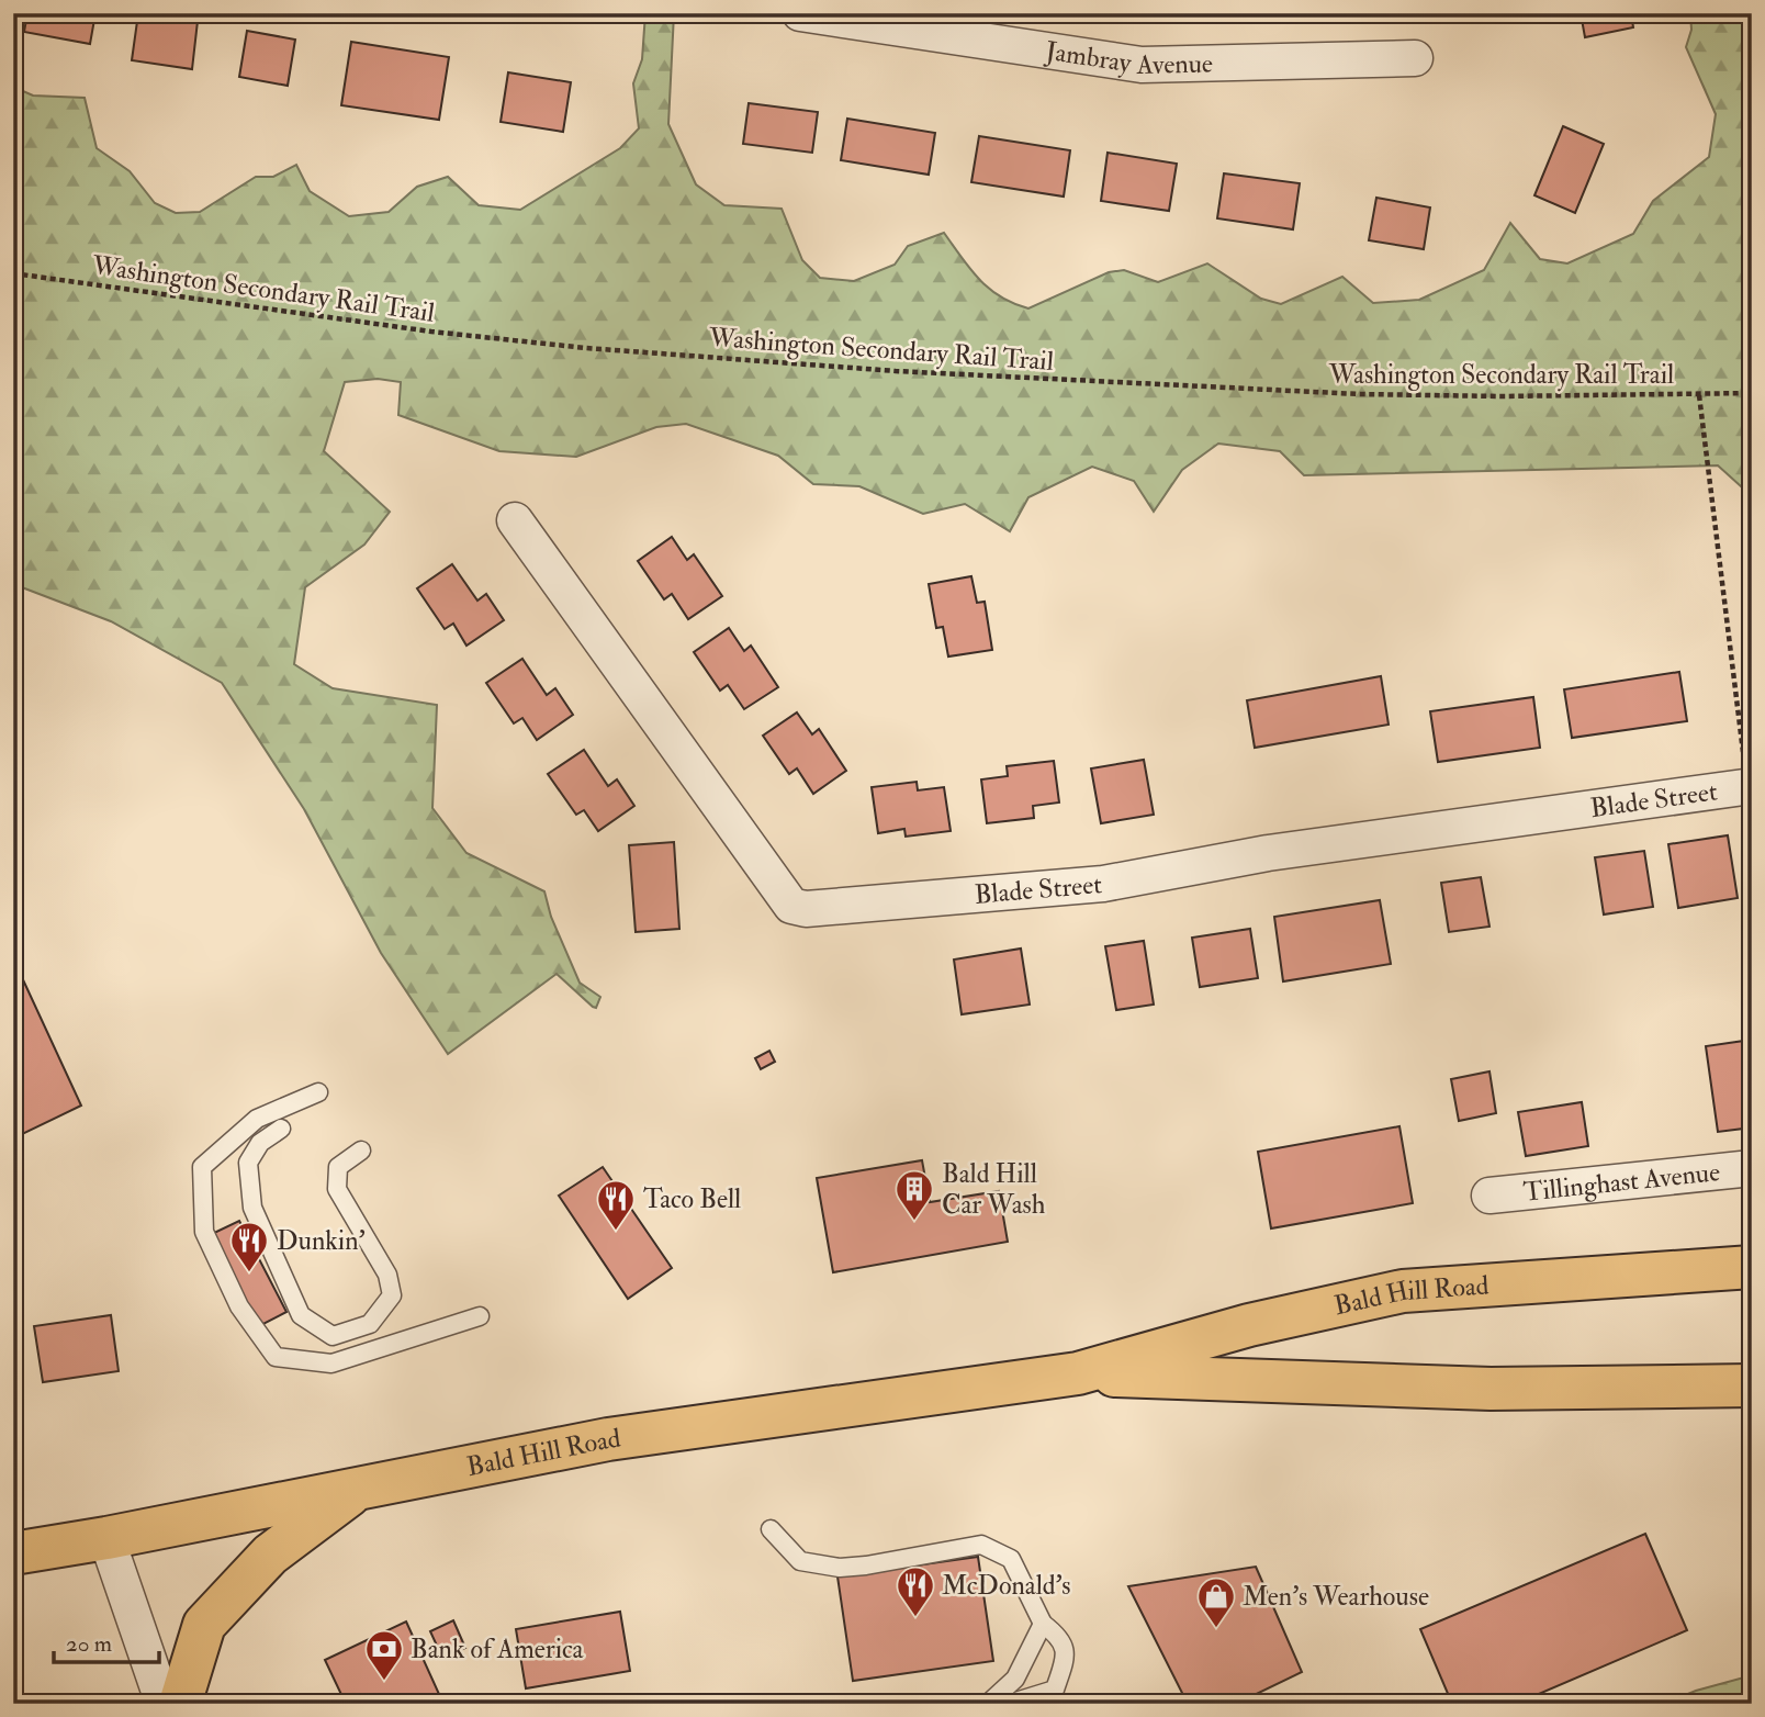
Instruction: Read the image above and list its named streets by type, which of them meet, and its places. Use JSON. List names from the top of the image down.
{
  "streets": {
    "main road": ["Bald Hill Road"],
    "street": ["Jambray Avenue", "Blade Street", "Tillinghast Avenue"],
    "path": ["Washington Secondary Rail Trail"]
  },
  "places": {
    "building": ["Bald Hill Car Wash"],
    "restaurant": ["Taco Bell", "Dunkin'", "McDonald's"],
    "shop": ["Men's Wearhouse"],
    "bank": ["Bank of America"]
  },
  "scale_bar": "20 m"
}
